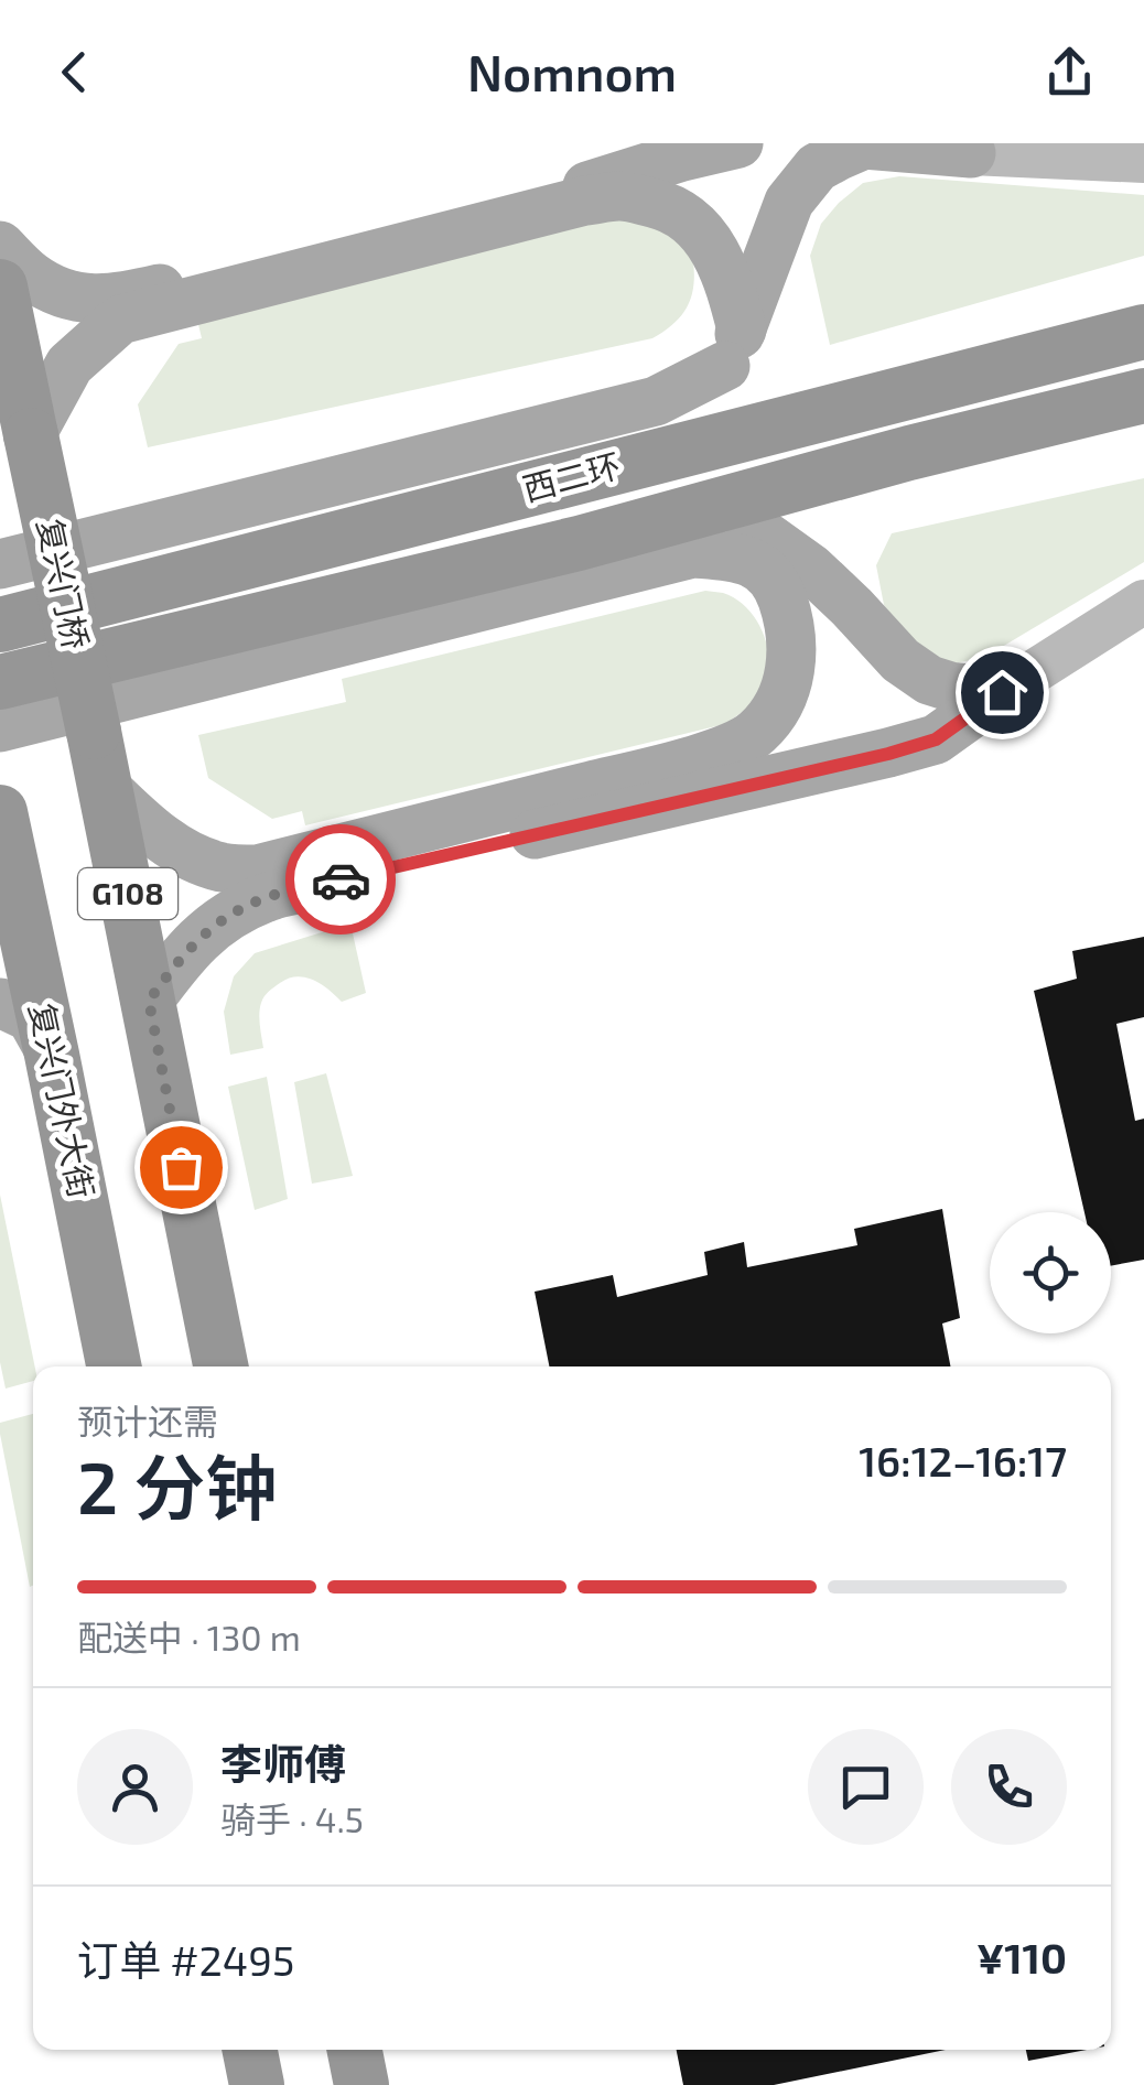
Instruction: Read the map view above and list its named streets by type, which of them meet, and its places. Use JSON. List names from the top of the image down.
{
  "streets": {
    "highway": [
      "西二环",
      "复兴门桥",
      "G108",
      "复兴门外大街"
    ]
  },
  "crossings": [
    ["复兴门桥", "G108"]
  ],
  "page": {
    "header": "Nomnom",
    "heading": ["2 分钟", "预计还需", "16:12–16:17"],
    "panel": [
      "李师傅",
      "骑手 · 4.5",
      "订单 #2495",
      "¥110"
    ],
    "bar": "配送中 · 130 m"
  }
}
